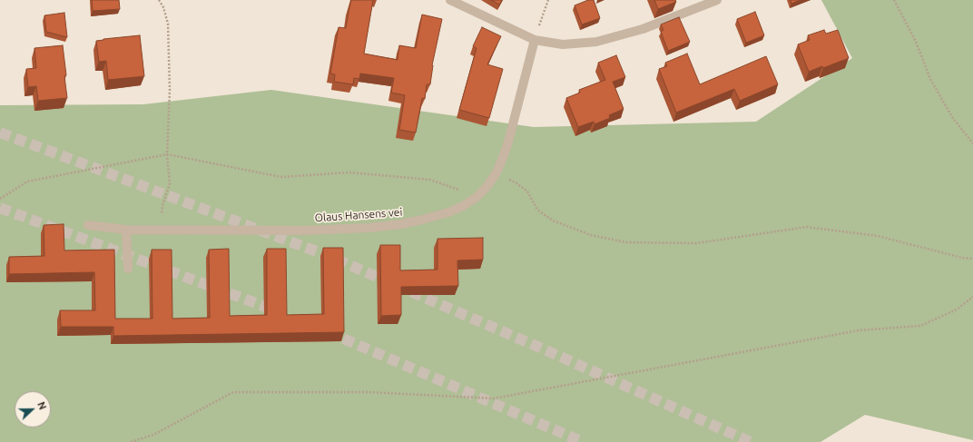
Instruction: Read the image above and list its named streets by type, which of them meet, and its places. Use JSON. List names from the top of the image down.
{
  "streets": {
    "street": ["Olaus Hansens vei"]
  },
  "north": "right"
}
